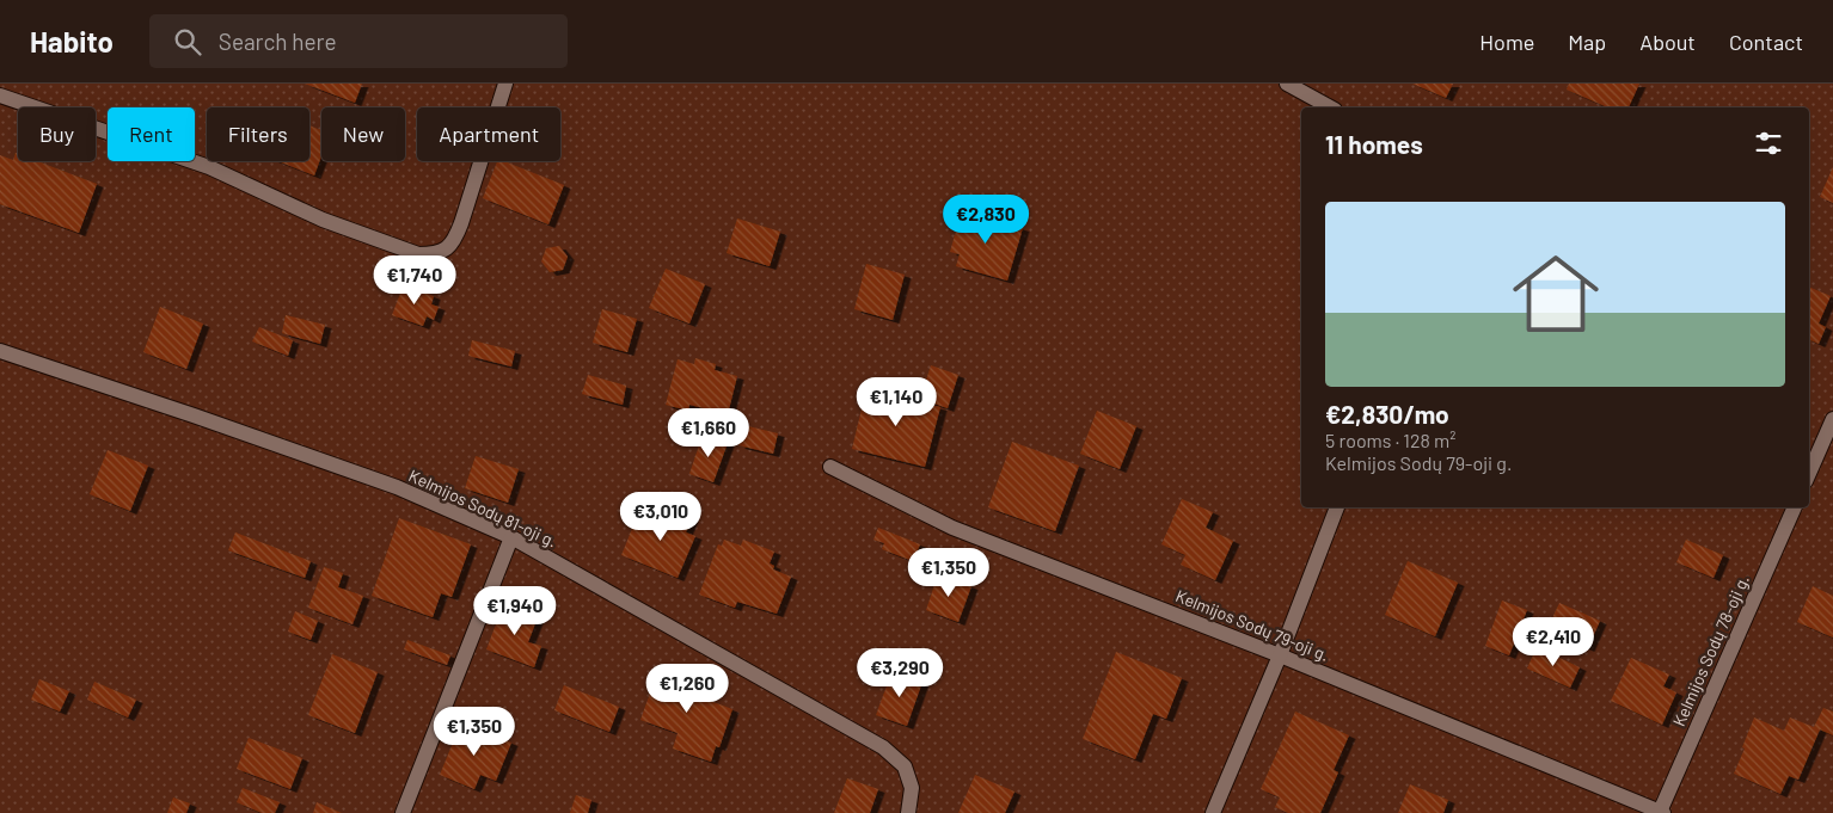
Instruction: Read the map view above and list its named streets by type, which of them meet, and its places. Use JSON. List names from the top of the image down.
{
  "streets": {
    "street": ["Kelmijos Sodų 81-oji g.", "Kelmijos Sodų 79-oji g.", "Kelmijos Sodų 78-oji g."]
  },
  "crossings": [
    ["Kelmijos Sodų 79-oji g.", "Kelmijos Sodų 78-oji g."]
  ],
  "page": {
    "header": "Habito",
    "search": "Search here",
    "nav": [
      "Home",
      "Map",
      "About",
      "Contact"
    ],
    "chip": [
      "Buy",
      "Rent",
      "Filters",
      "New",
      "Apartment"
    ],
    "heading": "11 homes",
    "list": [
      {
        "name": "€2,830/mo",
        "note": "5 rooms · 128 m² · Kelmijos Sodų 79-oji g."
      }
    ],
    "price": [
      "€2,830",
      "€1,740",
      "€1,140",
      "€1,660",
      "€3,010",
      "€1,350",
      "€1,940",
      "€2,410",
      "€3,290",
      "€1,260",
      "€1,350"
    ]
  }
}
